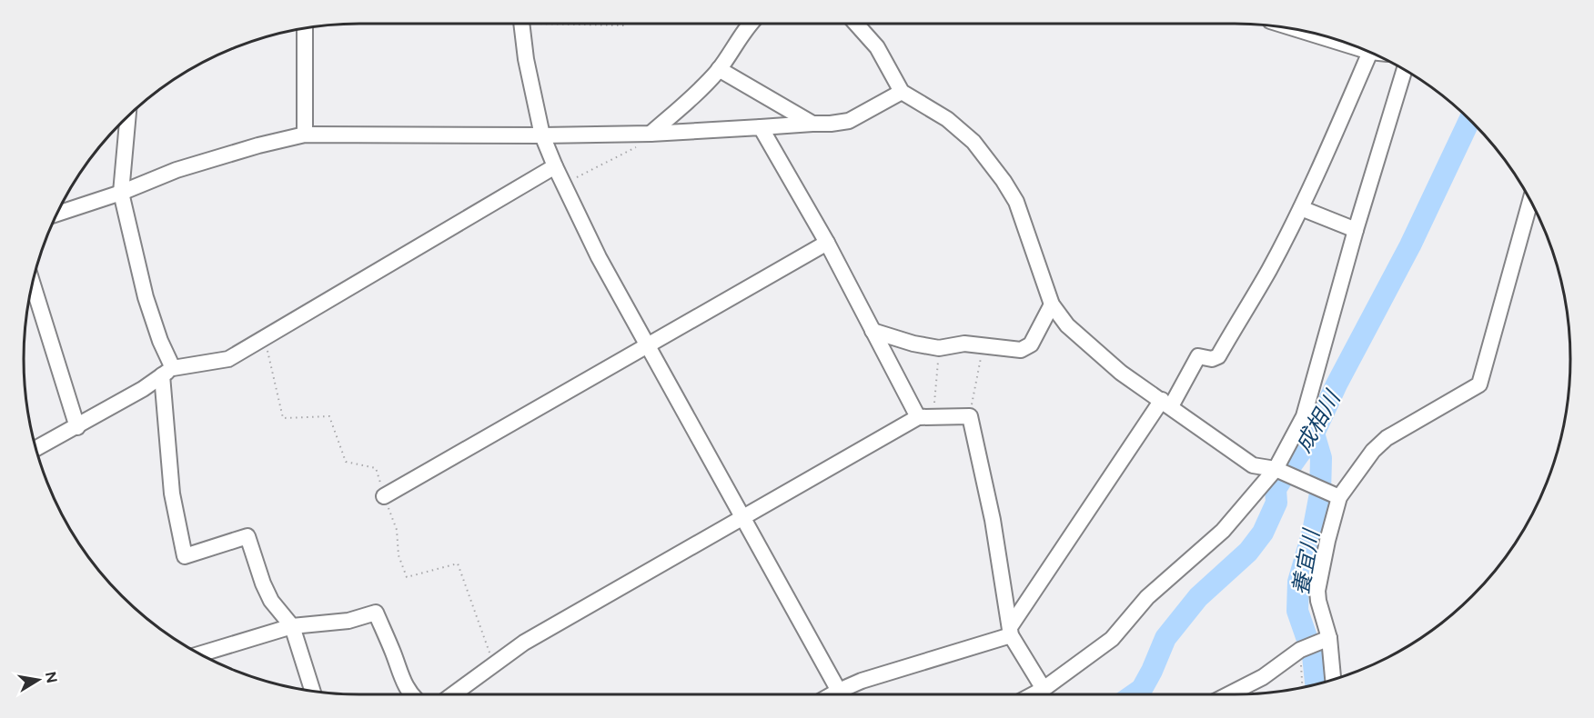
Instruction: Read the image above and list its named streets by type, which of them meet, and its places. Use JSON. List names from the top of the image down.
{
  "water": ["成相川", "養宜川"],
  "north": "right"
}
